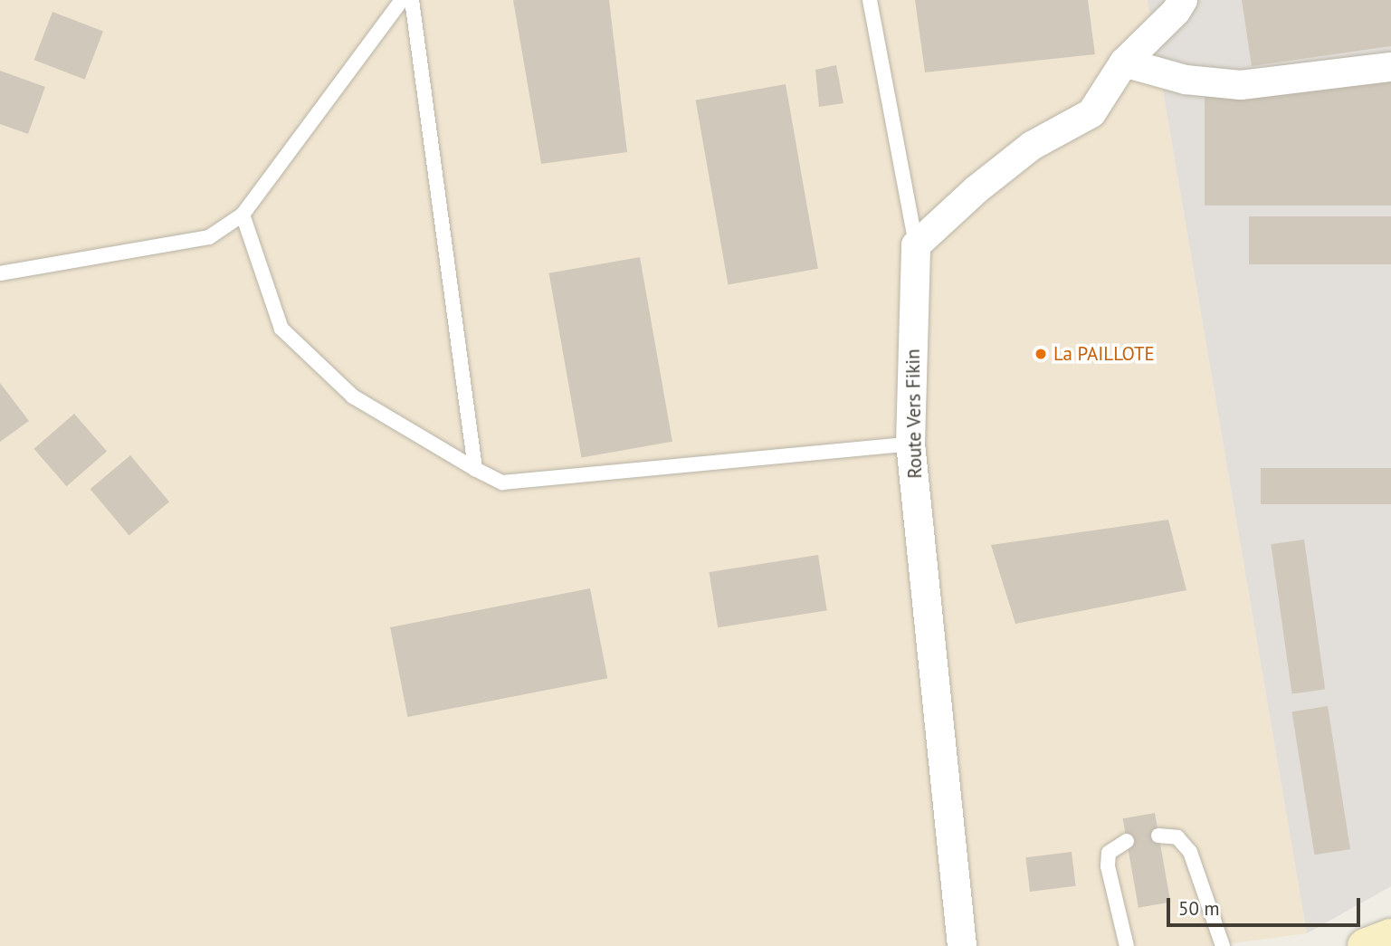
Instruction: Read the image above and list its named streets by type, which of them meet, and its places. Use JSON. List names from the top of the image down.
{
  "streets": {
    "street": ["Route Vers Fikin"]
  },
  "places": ["La PAILLOTE"],
  "scale_bar": "50 m"
}
